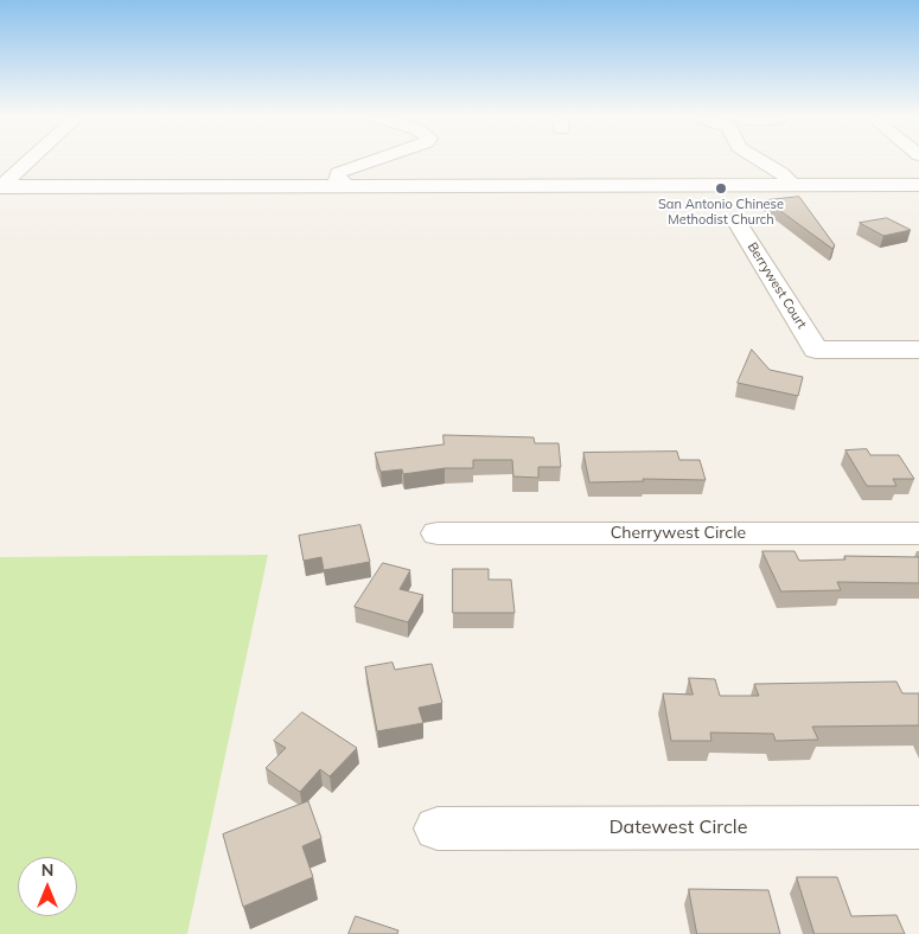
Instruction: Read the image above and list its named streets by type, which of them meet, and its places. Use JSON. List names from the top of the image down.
{
  "streets": {
    "street": ["Berrywest Court", "Cherrywest Circle", "Datewest Circle"]
  },
  "places": ["San Antonio Chinese Methodist Church"],
  "north": "top"
}
